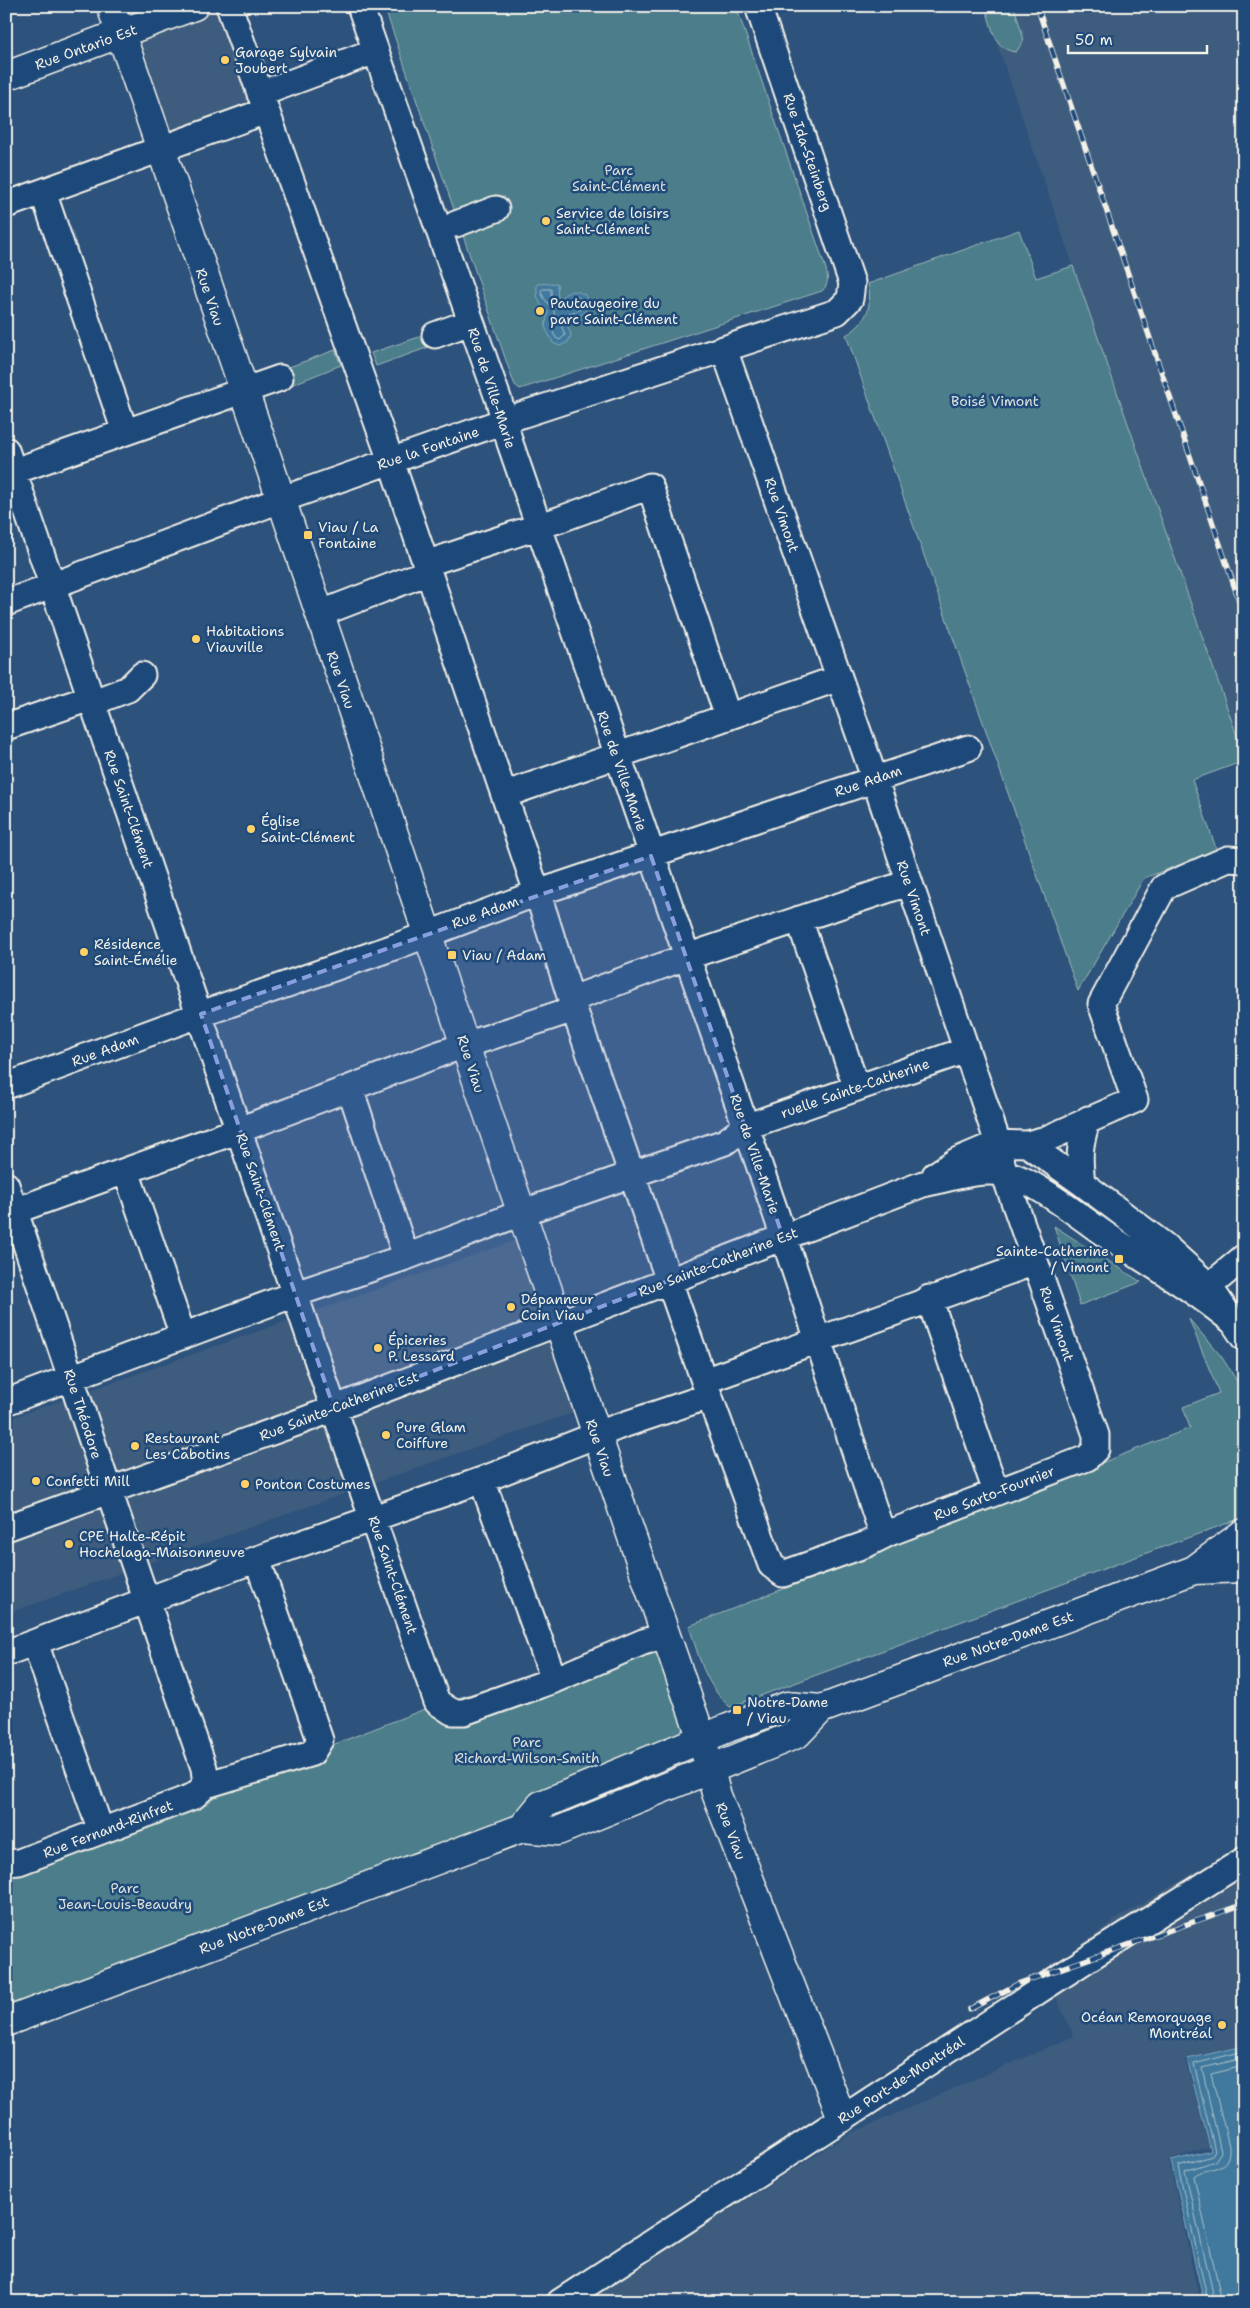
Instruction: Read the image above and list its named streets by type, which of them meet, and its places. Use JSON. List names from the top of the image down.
{
  "streets": {
    "main road": ["Rue Ontario Est", "Rue Viau", "Rue Notre-Dame Est"],
    "street": [
      "Rue Ida-Steinberg",
      "Rue de Ville-Marie",
      "Rue la Fontaine",
      "Rue Vimont",
      "Rue Adam",
      "Rue Saint-Clément",
      "ruelle Sainte-Catherine",
      "Rue Sainte-Catherine Est",
      "Rue Théodore",
      "Rue Sarto-Fournier",
      "Rue Fernand-Rinfret",
      "Rue Port-de-Montréal"
    ]
  },
  "crossings": [
    ["Rue Ontario Est", "Rue Viau"],
    ["Rue Ida-Steinberg", "Rue la Fontaine"],
    ["Rue Viau", "Rue la Fontaine"],
    ["Rue Viau", "Rue Adam"],
    ["Rue Viau", "Rue Saint-Clément"],
    ["Rue Viau", "ruelle Sainte-Catherine"],
    ["Rue Viau", "Rue Sainte-Catherine Est"],
    ["Rue Viau", "Rue Notre-Dame Est"],
    ["Rue Viau", "Rue Port-de-Montréal"],
    ["Rue de Ville-Marie", "Rue la Fontaine"],
    ["Rue de Ville-Marie", "Rue Adam"],
    ["Rue de Ville-Marie", "ruelle Sainte-Catherine"],
    ["Rue de Ville-Marie", "Rue Sainte-Catherine Est"],
    ["Rue de Ville-Marie", "Rue Sarto-Fournier"],
    ["Rue la Fontaine", "Rue Vimont"],
    ["Rue la Fontaine", "Rue Saint-Clément"],
    ["Rue Vimont", "Rue Adam"],
    ["Rue Vimont", "ruelle Sainte-Catherine"],
    ["Rue Vimont", "Rue Sainte-Catherine Est"],
    ["Rue Vimont", "Rue Sarto-Fournier"],
    ["Rue Adam", "Rue Saint-Clément"],
    ["Rue Saint-Clément", "ruelle Sainte-Catherine"],
    ["Rue Saint-Clément", "Rue Sainte-Catherine Est"],
    ["ruelle Sainte-Catherine", "Rue Théodore"],
    ["Rue Sainte-Catherine Est", "Rue Théodore"],
    ["Rue Théodore", "Rue Fernand-Rinfret"]
  ],
  "parks": [
    "Parc Saint-Clément",
    "Boisé Vimont",
    "Parc Richard-Wilson-Smith",
    "Parc Jean-Louis-Beaudry"
  ],
  "places": {
    "other": [
      "Garage Sylvain Joubert",
      "Service de loisirs Saint-Clément",
      "Pautaugeoire du parc Saint-Clément",
      "Habitations Viauville",
      "Église Saint-Clément",
      "Résidence Saint-Émélie",
      "Dépanneur Coin Viau",
      "Épiceries P. Lessard",
      "Pure Glam Coiffure",
      "Restaurant Les Cabotins",
      "Confetti Mill",
      "Ponton Costumes",
      "CPE Halte-Répit Hochelaga-Maisonneuve",
      "Océan Remorquage Montréal"
    ],
    "transit": [
      "Viau / La Fontaine",
      "Viau / Adam",
      "Sainte-Catherine / Vimont",
      "Notre-Dame / Viau"
    ]
  },
  "scale_bar": "50 m"
}
